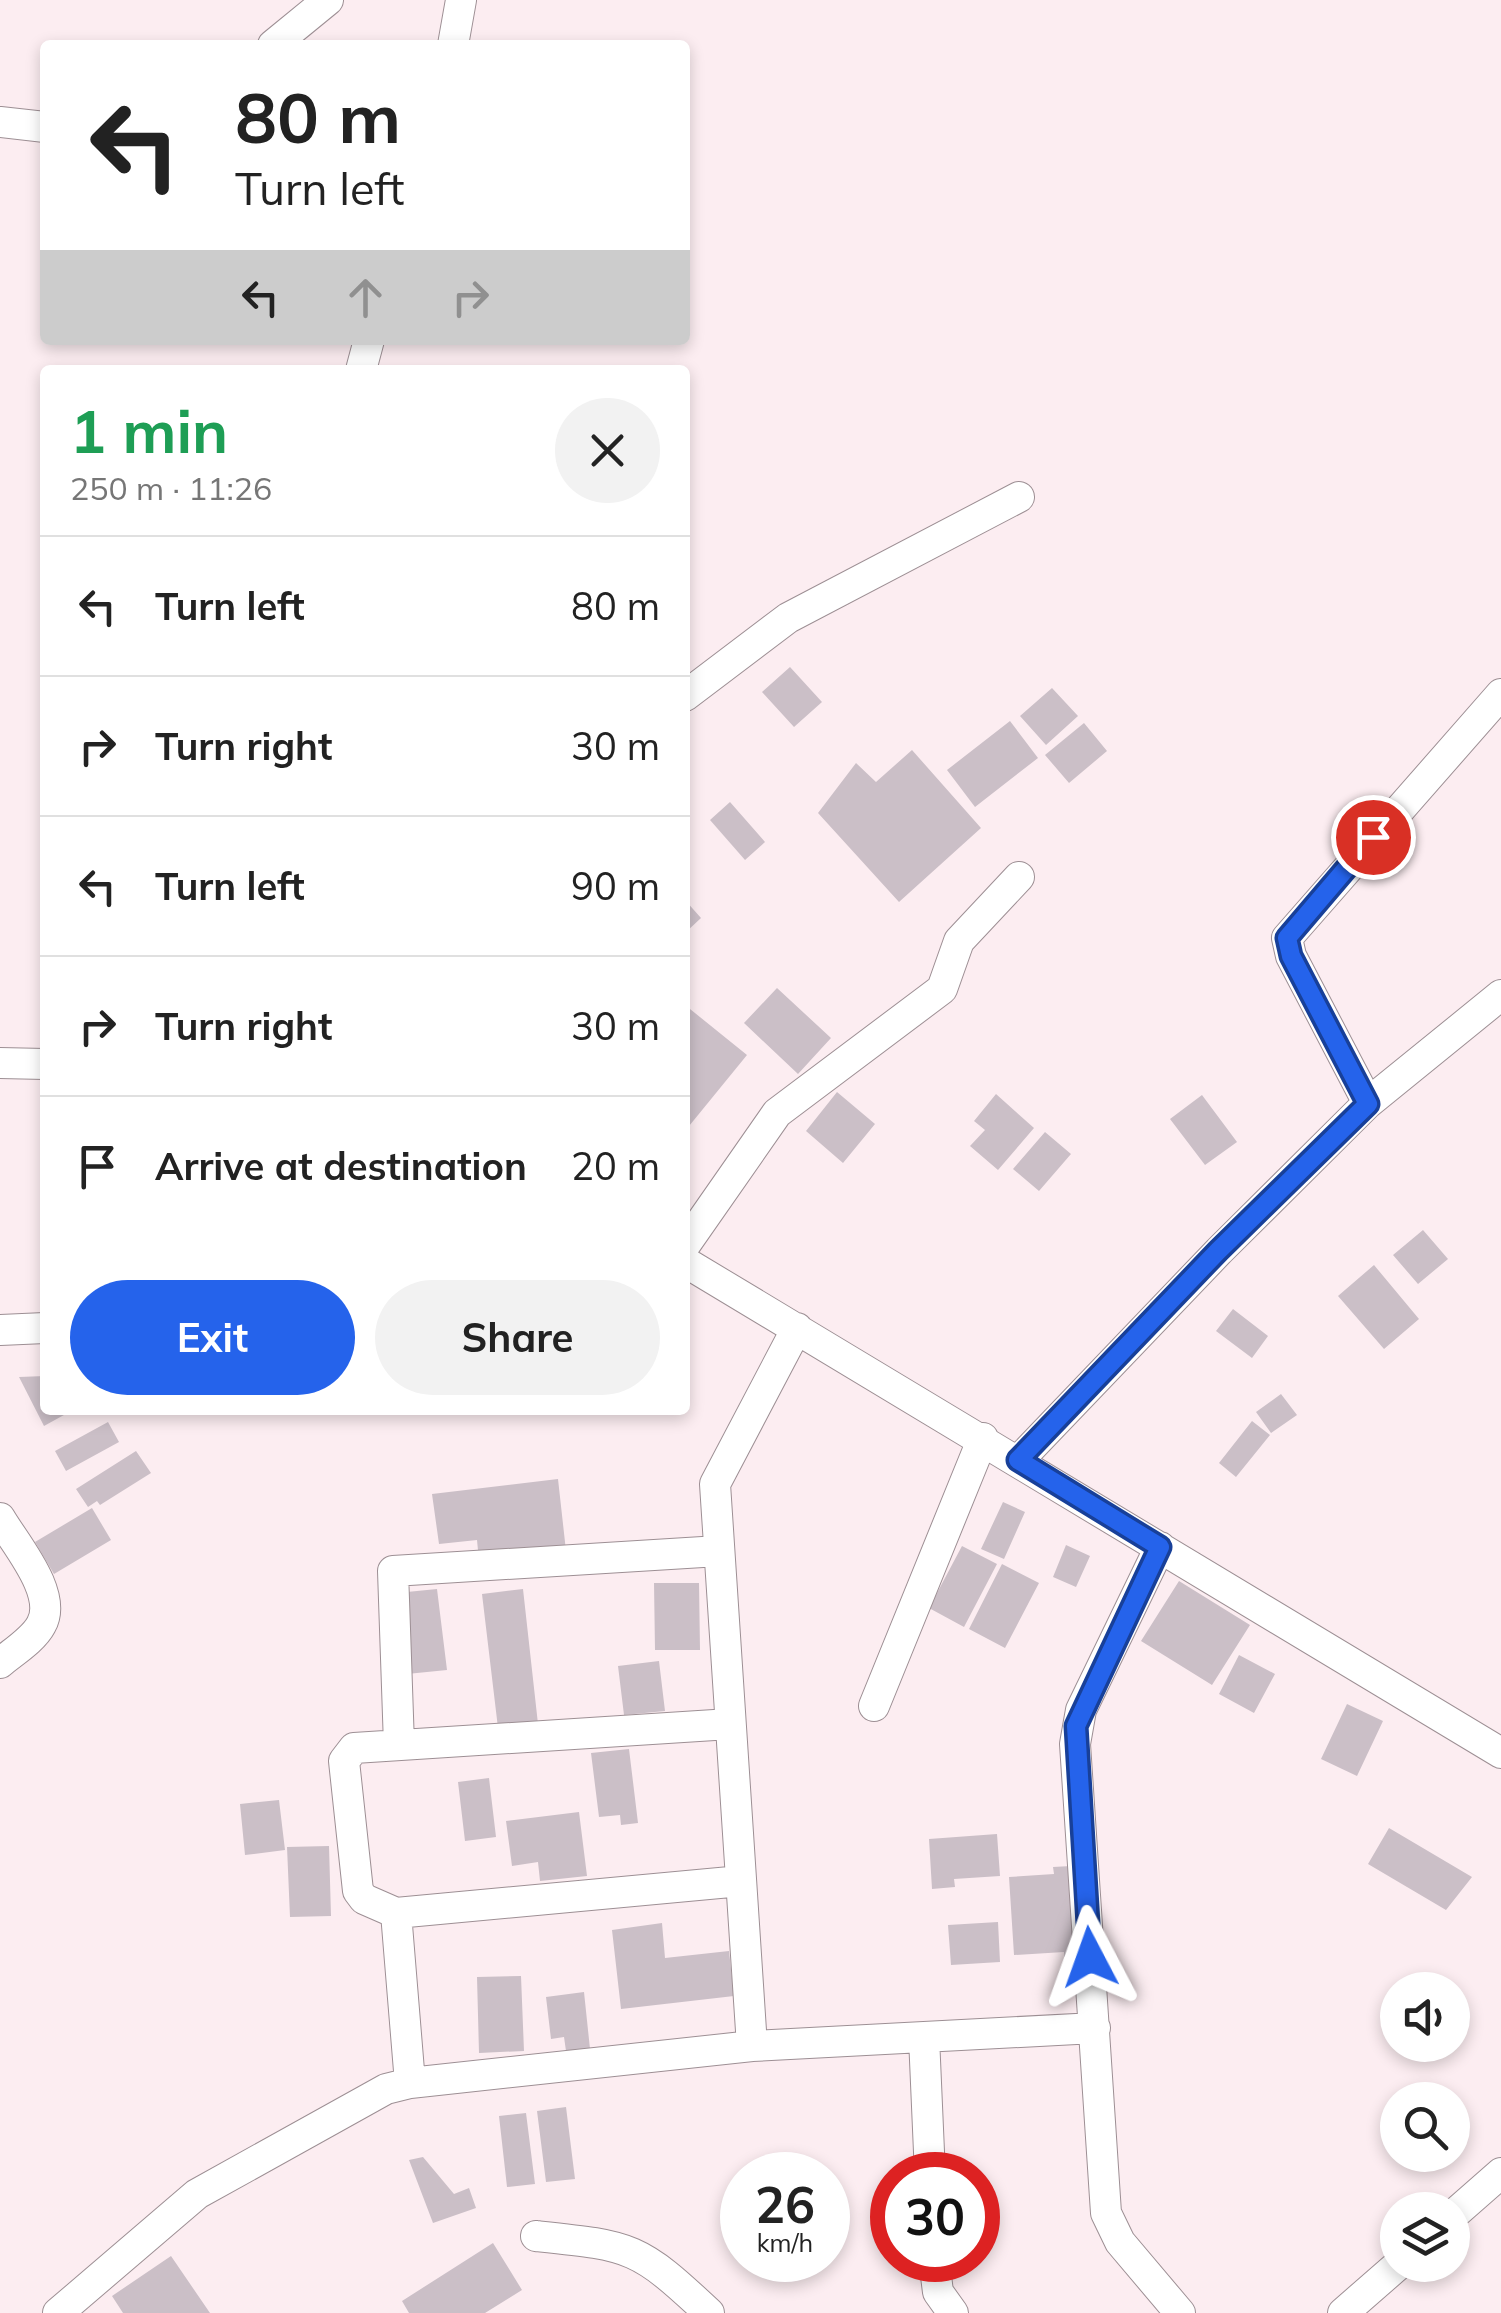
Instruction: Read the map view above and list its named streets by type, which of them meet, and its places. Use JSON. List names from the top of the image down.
{
  "page": {
    "turn": ["80 m", "Turn left"],
    "heading": ["1 min", "250 m · 11:26"],
    "list": [
      {
        "name": "Turn left",
        "value": "80 m"
      },
      {
        "name": "Turn right",
        "value": "30 m"
      },
      {
        "name": "Turn left",
        "value": "90 m"
      },
      {
        "name": "Turn right",
        "value": "30 m"
      },
      {
        "name": "Arrive at destination",
        "value": "20 m"
      }
    ],
    "buttons": ["Exit", "Share"],
    "speed": "26 km/h",
    "limit": "30"
  }
}
